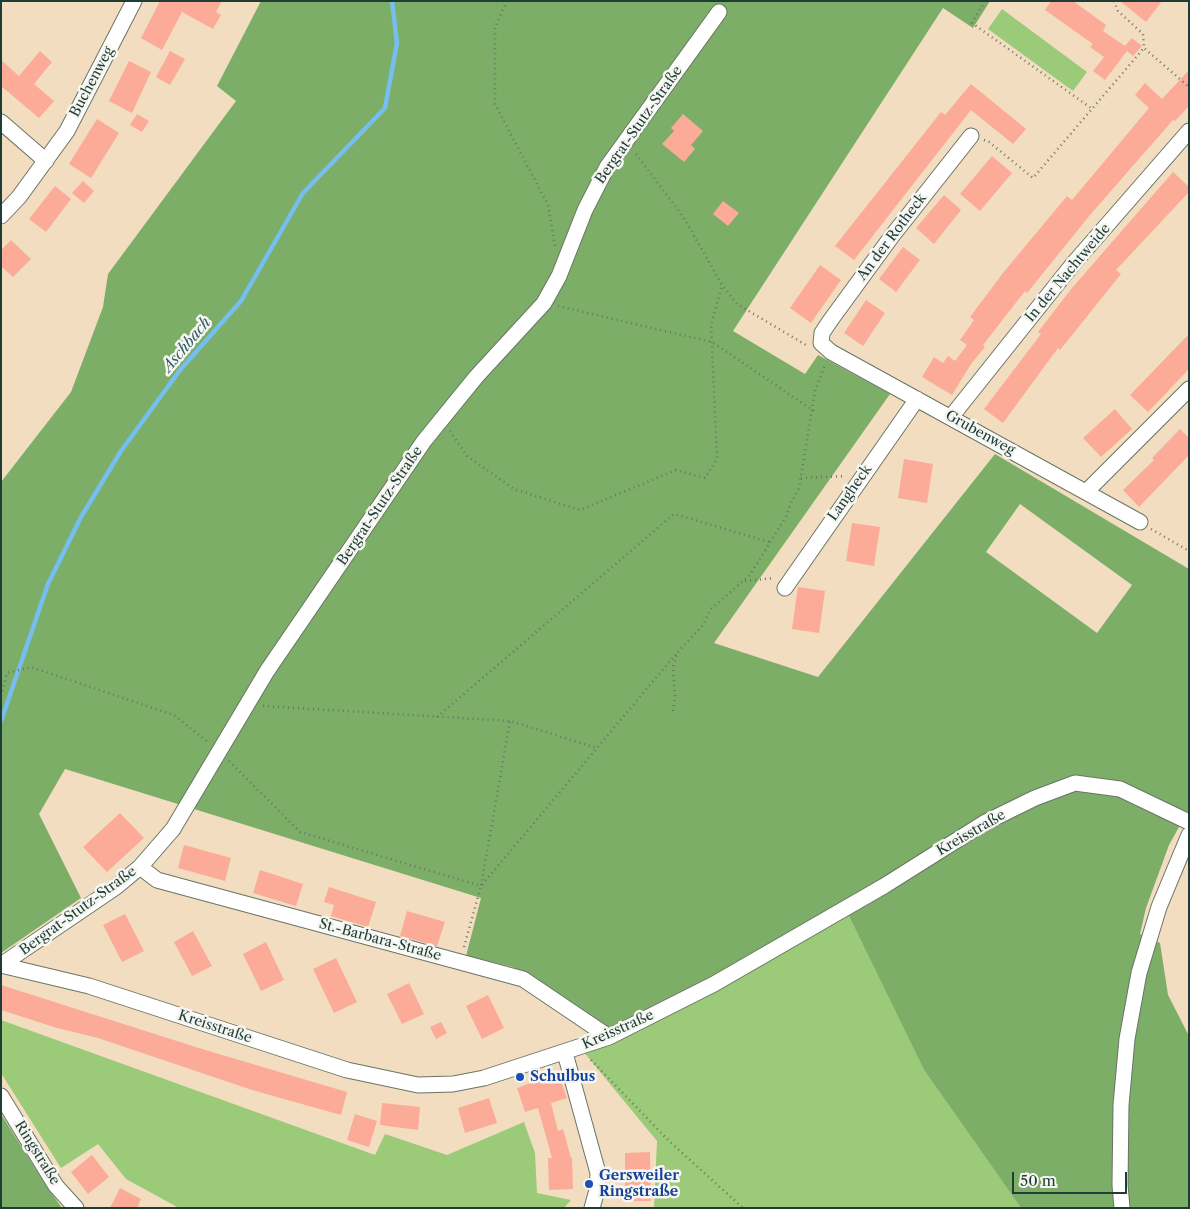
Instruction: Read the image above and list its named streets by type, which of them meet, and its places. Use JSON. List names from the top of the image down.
{
  "streets": {
    "street": [
      "Buchenweg",
      "Bergrat-Stutz-Straße",
      "An der Rotheck",
      "In der Nachtweide",
      "Grubenweg",
      "Langheck",
      "Kreisstraße",
      "St.-Barbara-Straße",
      "Ringstraße"
    ]
  },
  "crossings": [
    ["Bergrat-Stutz-Straße", "Kreisstraße"],
    ["Bergrat-Stutz-Straße", "St.-Barbara-Straße"],
    ["An der Rotheck", "Grubenweg"],
    ["In der Nachtweide", "Grubenweg"],
    ["Grubenweg", "Langheck"],
    ["Kreisstraße", "St.-Barbara-Straße"]
  ],
  "water": ["Aschbach"],
  "places": ["Schulbus", "Gersweiler Ringstraße"],
  "scale_bar": "50 m"
}
